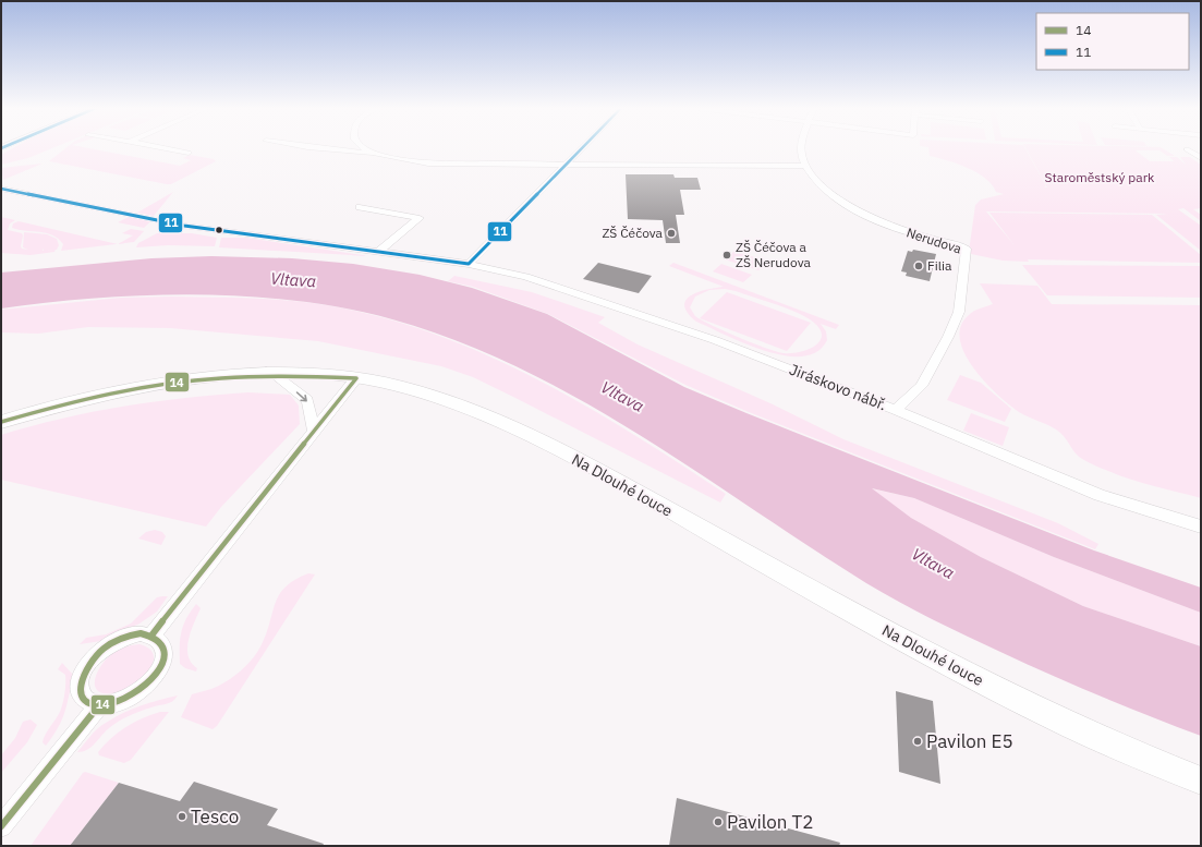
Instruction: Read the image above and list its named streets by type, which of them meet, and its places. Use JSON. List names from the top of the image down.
{
  "streets": {
    "main road": ["Na Dlouhé louce"],
    "street": ["Nerudova", "Jiráskovo nábř."]
  },
  "crossings": [
    ["Nerudova", "Jiráskovo nábř."]
  ],
  "water": ["Vltava"],
  "parks": ["Staroměstský park"],
  "places": [
    "ZŠ Čéčova",
    "ZŠ Čéčova a ZŠ Nerudova",
    "Filia",
    "Pavilon E5",
    "Tesco",
    "Pavilon T2"
  ],
  "lines": ["transit line 11", "transit line 14"],
  "legend": ["14", "11"]
}
